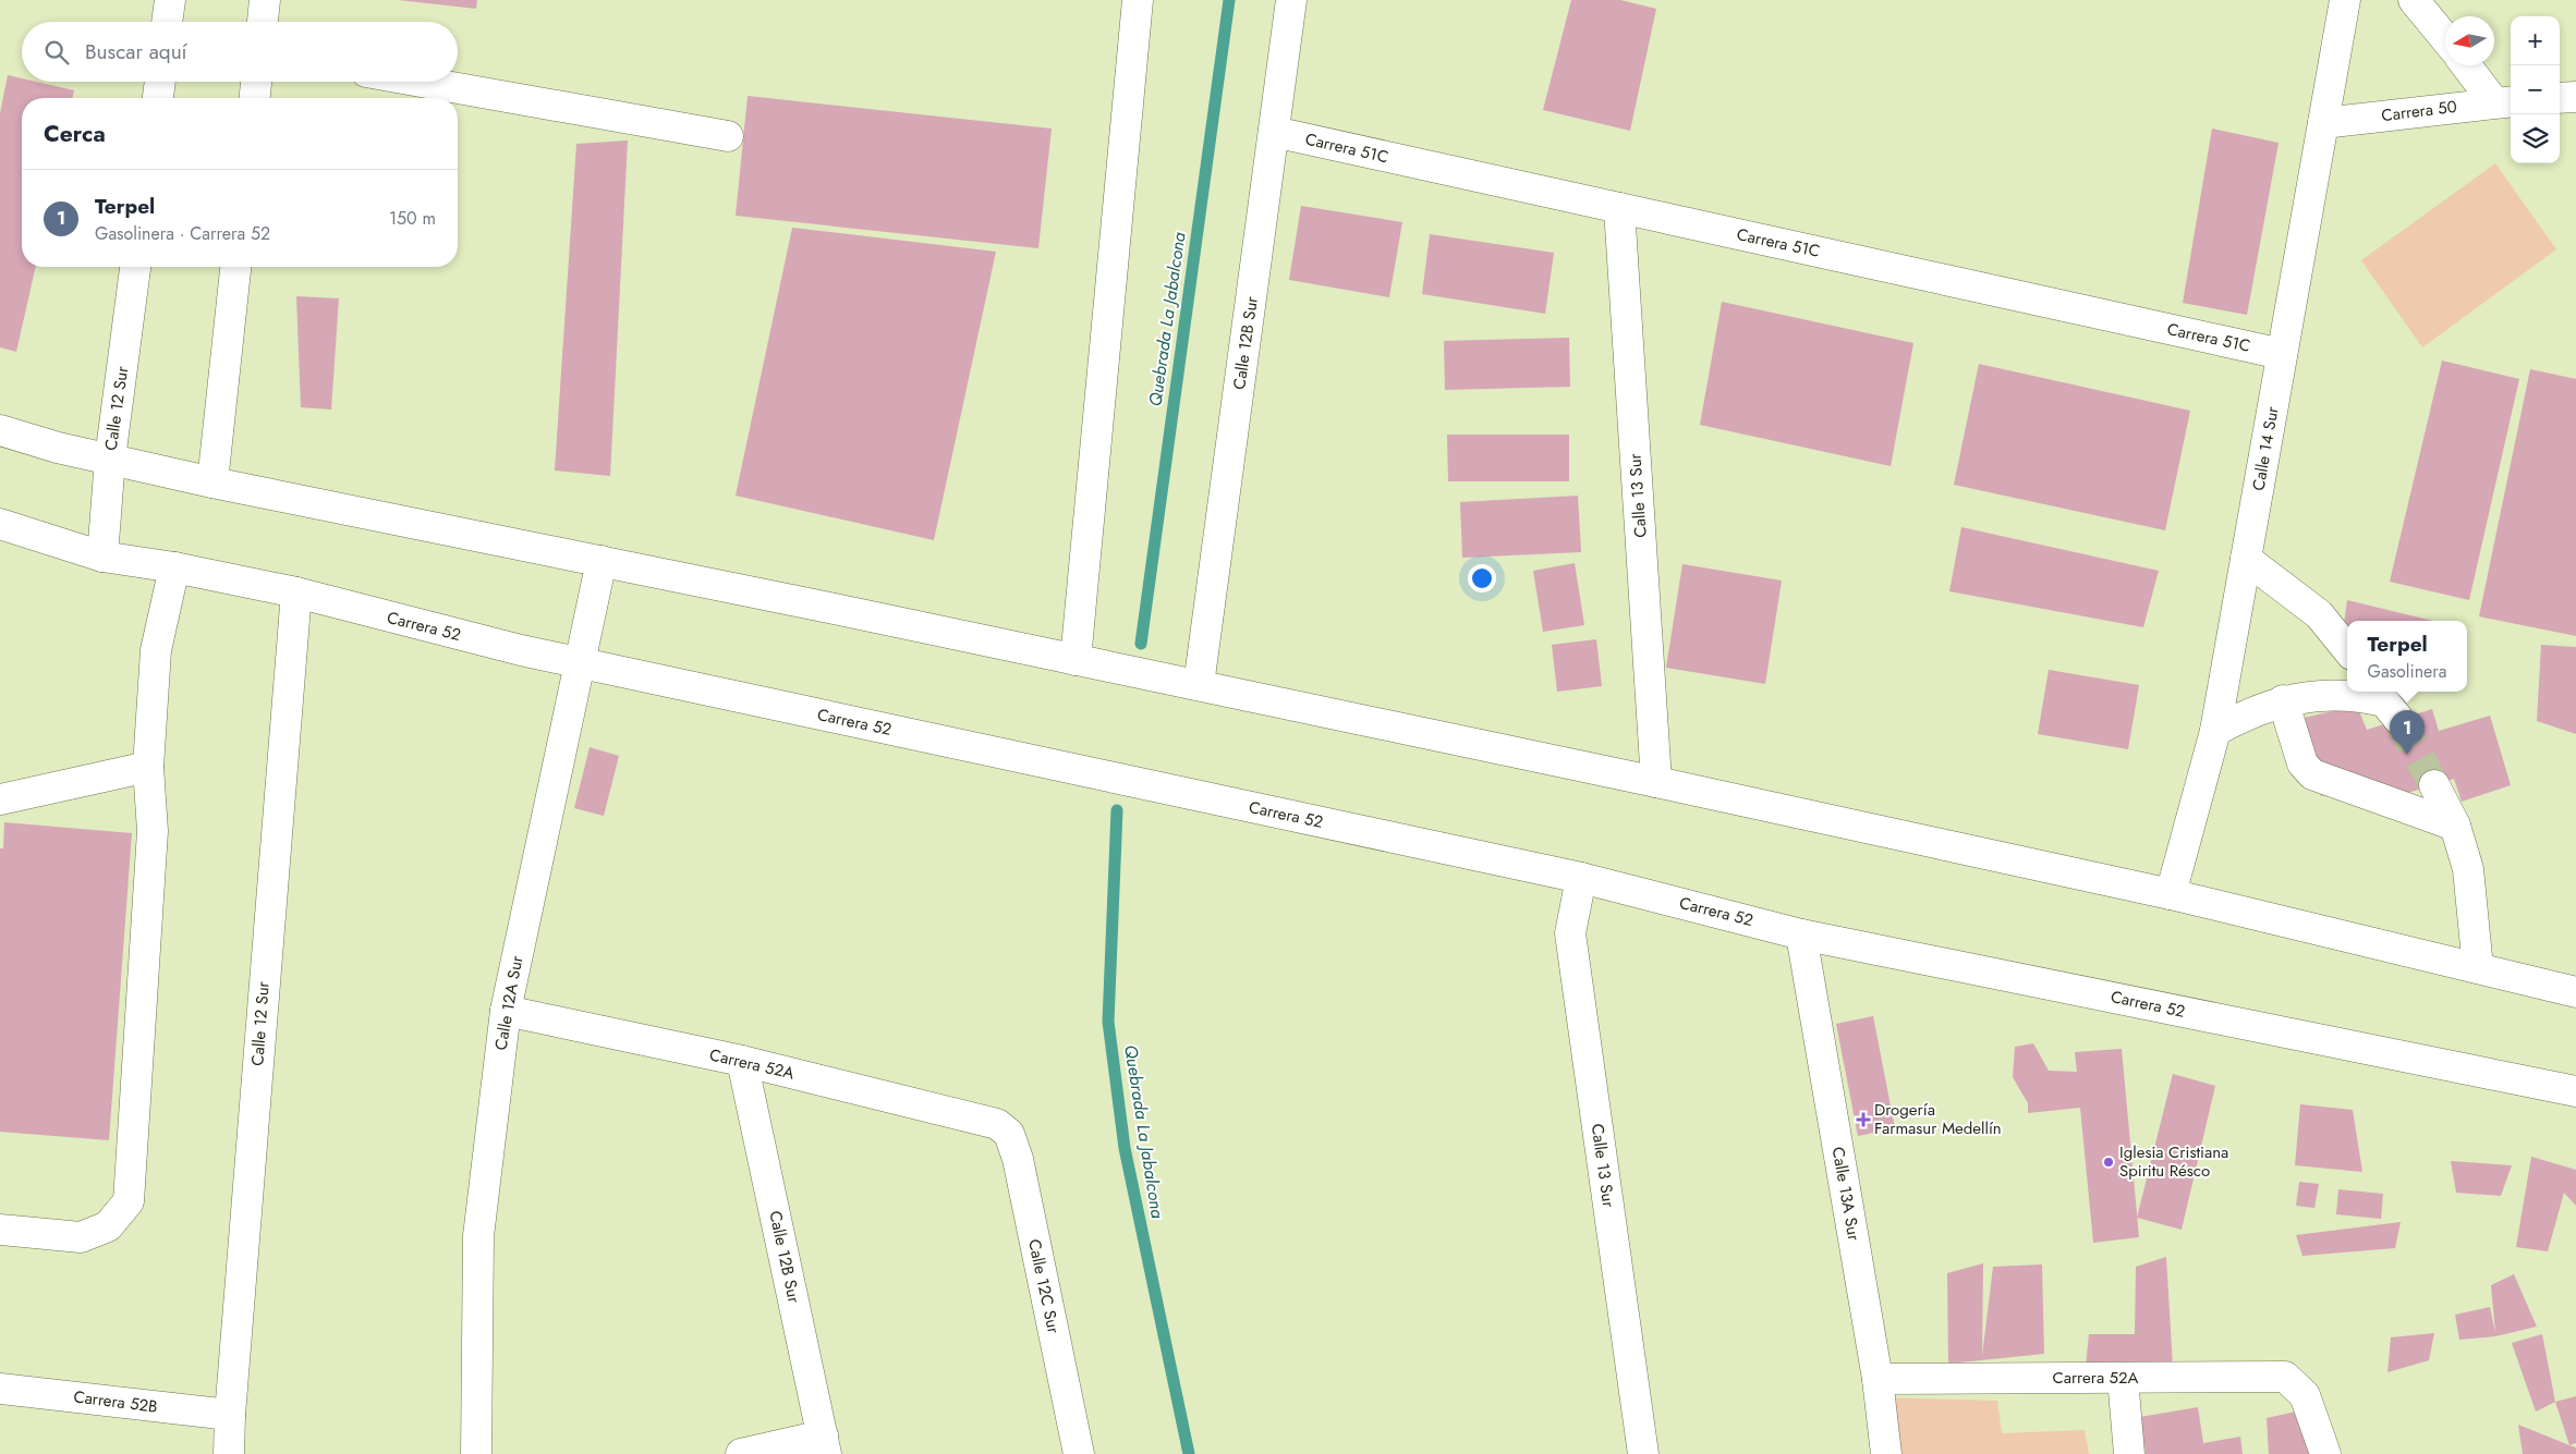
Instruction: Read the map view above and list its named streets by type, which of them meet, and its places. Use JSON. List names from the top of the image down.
{
  "streets": {
    "street": [
      "Carrera 50",
      "Carrera 51C",
      "Calle 12B Sur",
      "Calle 12 Sur",
      "Calle 14 Sur",
      "Calle 13 Sur",
      "Carrera 52",
      "Calle 12A Sur",
      "Carrera 52A",
      "Calle 13A Sur",
      "Calle 12C Sur",
      "Carrera 52B"
    ]
  },
  "crossings": [
    ["Carrera 50", "Calle 14 Sur"],
    ["Carrera 51C", "Calle 12B Sur"],
    ["Carrera 51C", "Calle 14 Sur"],
    ["Carrera 51C", "Calle 13 Sur"],
    ["Calle 12B Sur", "Carrera 52A"],
    ["Calle 12 Sur", "Carrera 52"],
    ["Calle 12 Sur", "Carrera 52B"],
    ["Calle 13 Sur", "Carrera 52"],
    ["Carrera 52", "Calle 12A Sur"],
    ["Carrera 52", "Calle 13A Sur"],
    ["Calle 12A Sur", "Carrera 52A"],
    ["Carrera 52A", "Calle 13A Sur"],
    ["Carrera 52A", "Calle 12C Sur"]
  ],
  "water": ["Quebrada La Jabalcona"],
  "places": {
    "health": ["Drogería Farmasur Medellín"],
    "other": ["Iglesia Cristiana Spiritu Résco"]
  },
  "north": "left",
  "page": {
    "map_buttons": ["+", "−"],
    "search": "Buscar aquí",
    "heading": "Cerca",
    "list": [
      {
        "mark": "1",
        "name": "Terpel",
        "note": "Gasolinera · Carrera 52",
        "value": "150 m"
      }
    ],
    "popup": ["Terpel", "Gasolinera"],
    "pins": "1"
  }
}
